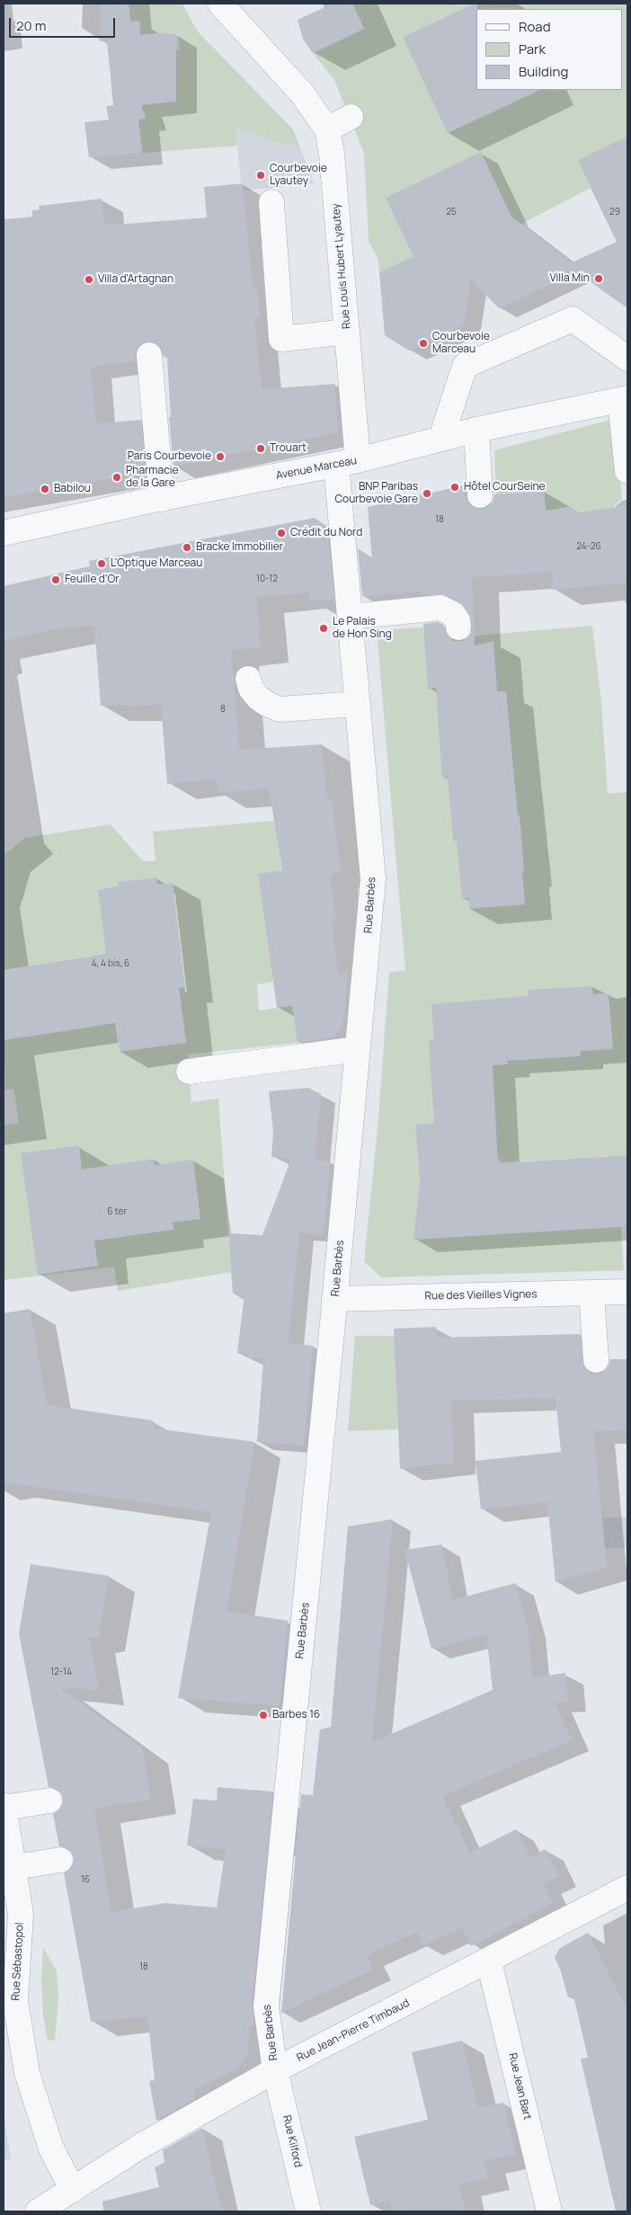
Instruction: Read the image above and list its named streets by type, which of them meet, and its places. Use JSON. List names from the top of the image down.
{
  "streets": {
    "street": [
      "Rue Louis Hubert Lyautey",
      "Avenue Marceau",
      "Rue Barbès",
      "Rue des Vieilles Vignes",
      "Rue Sébastopol",
      "Rue Jean-Pierre Timbaud",
      "Rue Jean Bart",
      "Rue Kilford"
    ]
  },
  "crossings": [
    ["Rue Louis Hubert Lyautey", "Avenue Marceau"],
    ["Rue Louis Hubert Lyautey", "Rue Barbès"],
    ["Avenue Marceau", "Rue Barbès"],
    ["Rue Barbès", "Rue des Vieilles Vignes"],
    ["Rue Barbès", "Rue Jean-Pierre Timbaud"],
    ["Rue Barbès", "Rue Kilford"],
    ["Rue Sébastopol", "Rue Jean-Pierre Timbaud"],
    ["Rue Jean-Pierre Timbaud", "Rue Jean Bart"],
    ["Rue Jean-Pierre Timbaud", "Rue Kilford"]
  ],
  "places": [
    "Courbevoie Lyautey",
    "Villa Min",
    "Villa d'Artagnan",
    "Courbevoie Marceau",
    "Trouart",
    "Paris Courbevoie",
    "Pharmacie de la Gare",
    "Hôtel CourSeine",
    "Babilou",
    "BNP Paribas Courbevoie Gare",
    "Crédit du Nord",
    "Bracke Immobilier",
    "L'Optique Marceau",
    "Feuille d'Or",
    "Le Palais de Hon Sing",
    "Barbes 16"
  ],
  "house_numbers": [
    "25",
    "29",
    "18",
    "24-26",
    "10-12",
    "8",
    "4, 4 bis, 6",
    "6 ter",
    "12-14",
    "16",
    "18"
  ],
  "legend": ["Road", "Park", "Building"],
  "scale_bar": "20 m"
}
